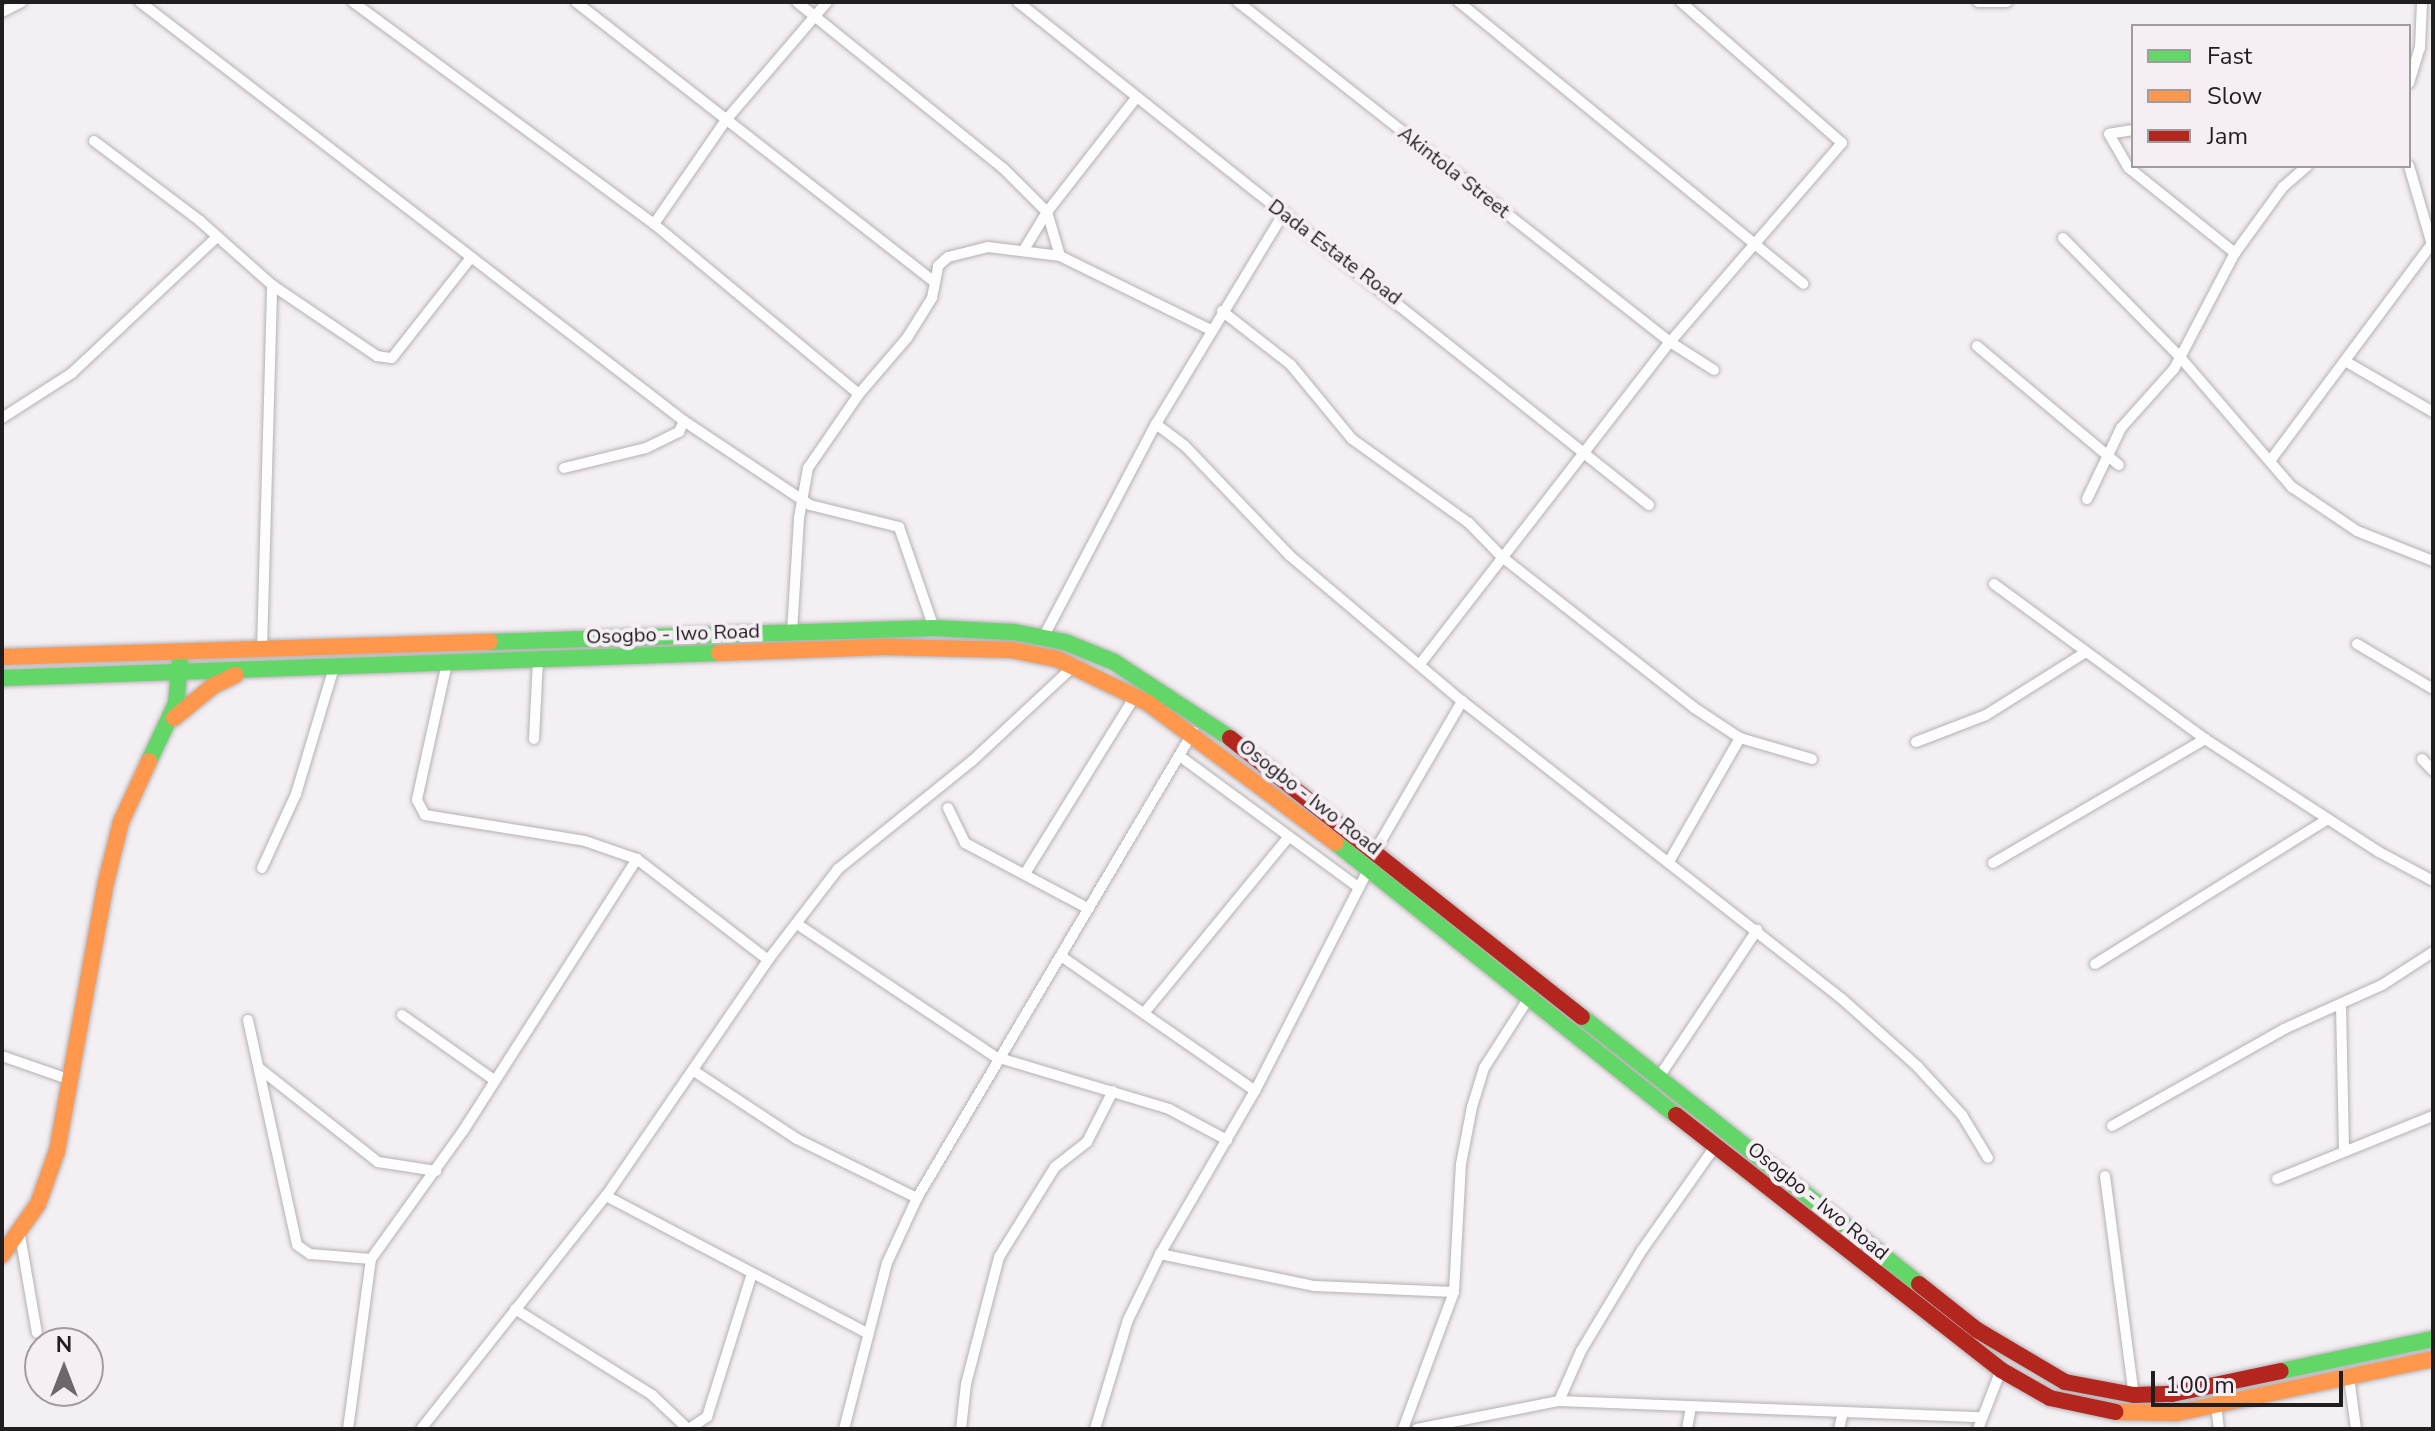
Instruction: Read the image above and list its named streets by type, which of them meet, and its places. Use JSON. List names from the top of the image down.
{
  "streets": {
    "main road": ["Osogbo - Iwo Road"],
    "street": ["Akintola Street", "Dada Estate Road"]
  },
  "legend": ["Fast", "Slow", "Jam"],
  "scale_bar": "100 m",
  "north": "top"
}
